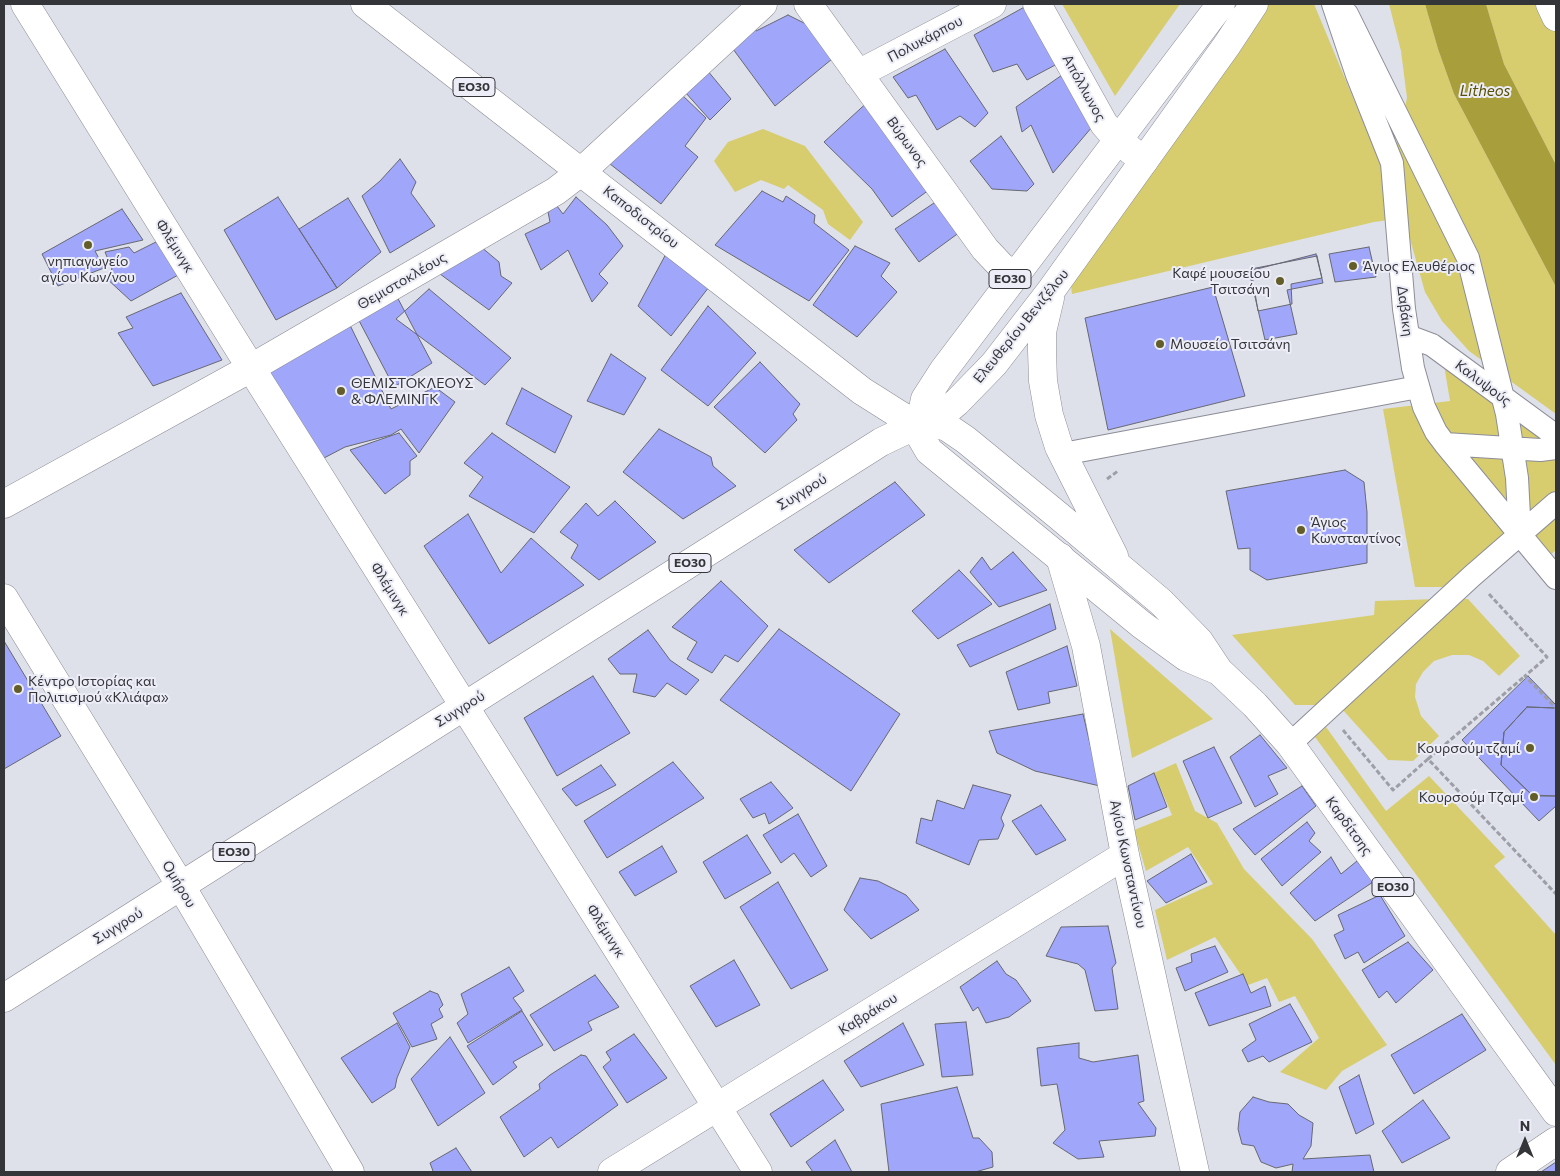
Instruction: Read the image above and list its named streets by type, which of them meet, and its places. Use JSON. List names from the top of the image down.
{
  "streets": {
    "street": [
      "Πολυκάρπου",
      "ΕΟ30",
      "Απόλλωνος",
      "Βύρωνος",
      "Καποδιστρίου",
      "Φλέμινγκ",
      "Θεμιστοκλέους",
      "Δαβάκη",
      "Ελευθερίου Βενιζέλου",
      "Καλυψούς",
      "Συγγρού",
      "Καρδίτσης",
      "Αγίου Κωνσταντίνου",
      "Ομήρου",
      "Καβράκου"
    ]
  },
  "crossings": [
    ["Πολυκάρπου", "Βύρωνος"],
    ["ΕΟ30", "Απόλλωνος"],
    ["ΕΟ30", "Βύρωνος"],
    ["ΕΟ30", "Καποδιστρίου"],
    ["ΕΟ30", "Ελευθερίου Βενιζέλου"],
    ["ΕΟ30", "Συγγρού"],
    ["ΕΟ30", "Καρδίτσης"],
    ["ΕΟ30", "Αγίου Κωνσταντίνου"],
    ["Απόλλωνος", "Ελευθερίου Βενιζέλου"],
    ["Καποδιστρίου", "Θεμιστοκλέους"],
    ["Καποδιστρίου", "Ελευθερίου Βενιζέλου"],
    ["Καποδιστρίου", "Συγγρού"],
    ["Φλέμινγκ", "Θεμιστοκλέους"],
    ["Φλέμινγκ", "Συγγρού"],
    ["Φλέμινγκ", "Καβράκου"],
    ["Δαβάκη", "Καλυψούς"],
    ["Ελευθερίου Βενιζέλου", "Συγγρού"],
    ["Συγγρού", "Ομήρου"],
    ["Αγίου Κωνσταντίνου", "Καβράκου"]
  ],
  "water": ["Litheos"],
  "places": [
    "νηπιαγωγείο αγίου Κων/νου",
    "Άγιος Ελευθέριος",
    "Καφέ μουσείου Τσιτσάνη",
    "Μουσείο Τσιτσάνη",
    "ΘΕΜΙΣΤΟΚΛΕΟΥΣ & ΦΛΕΜΙΝΓΚ",
    "Άγιος Κωνσταντίνος",
    "Κέντρο Ιστορίας και Πολιτισμού «Κλιάφα»",
    "Κουρσούμ τζαμί",
    "Κουρσούμ Τζαμί"
  ],
  "north": "top"
}
